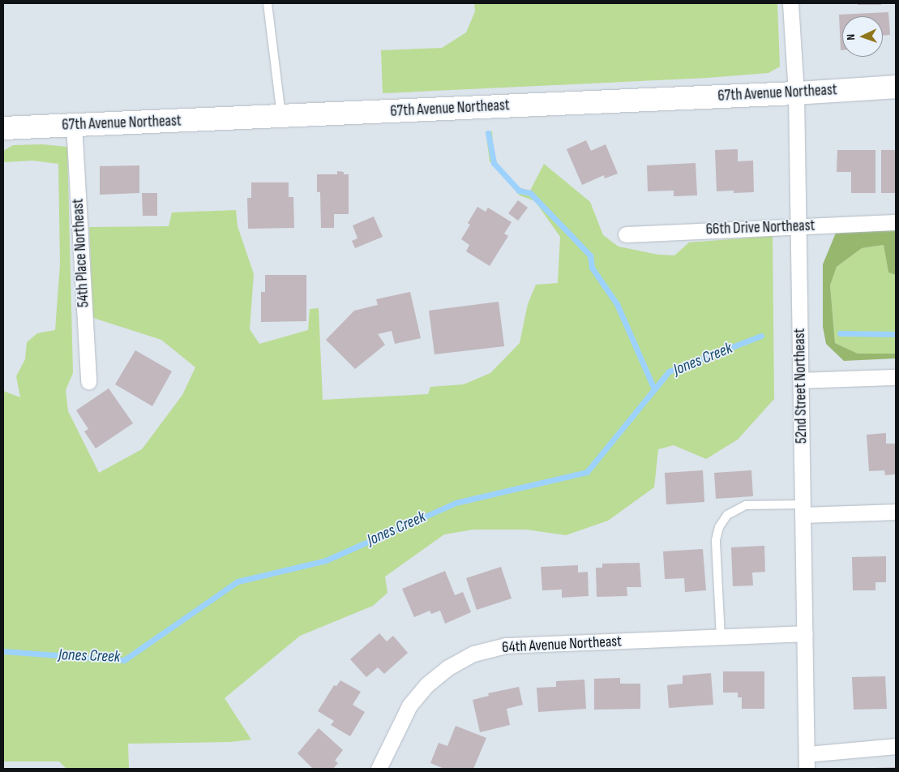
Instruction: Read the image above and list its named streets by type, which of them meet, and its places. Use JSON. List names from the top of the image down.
{
  "streets": {
    "street": [
      "67th Avenue Northeast",
      "66th Drive Northeast",
      "54th Place Northeast",
      "52nd Street Northeast",
      "64th Avenue Northeast"
    ]
  },
  "crossings": [
    ["67th Avenue Northeast", "54th Place Northeast"],
    ["67th Avenue Northeast", "52nd Street Northeast"],
    ["66th Drive Northeast", "52nd Street Northeast"],
    ["52nd Street Northeast", "64th Avenue Northeast"]
  ],
  "water": ["Jones Creek"],
  "north": "left"
}
